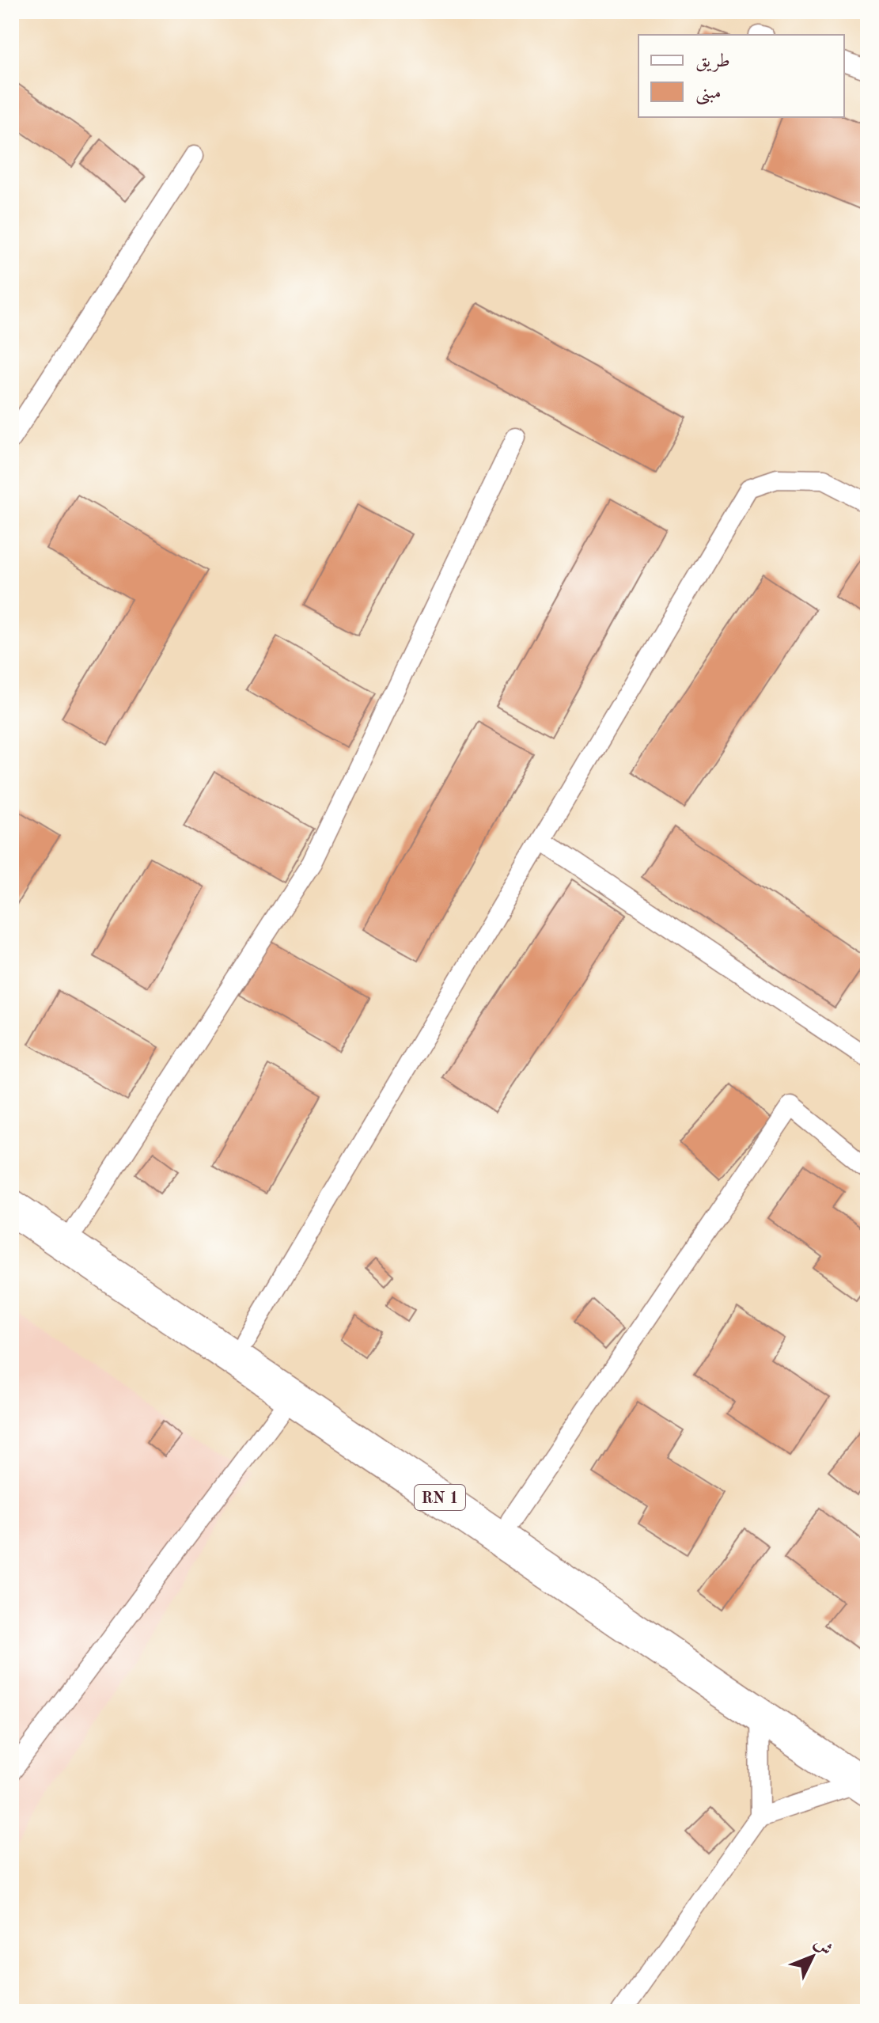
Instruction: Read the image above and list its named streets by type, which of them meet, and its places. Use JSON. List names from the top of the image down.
{
  "streets": {
    "main road": ["RN 1"]
  },
  "legend": ["طريق", "مبنى"],
  "north": "top right"
}
